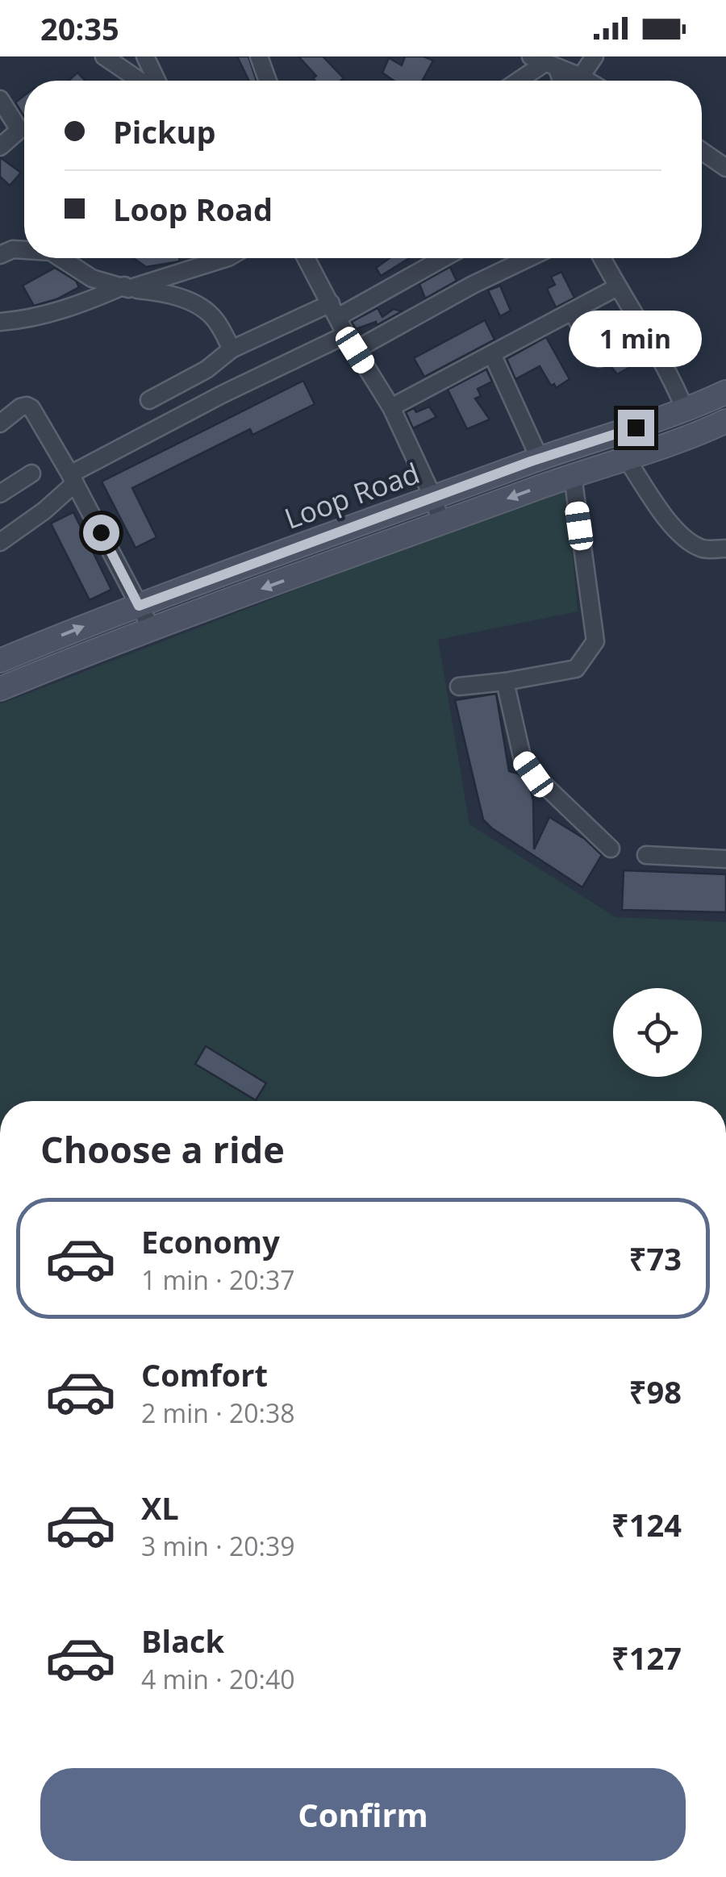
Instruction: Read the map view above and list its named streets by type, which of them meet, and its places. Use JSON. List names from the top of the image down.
{
  "streets": {
    "main road": ["Loop Road"]
  },
  "page": {
    "status": "20:35",
    "banner": ["Pickup", "Loop Road"],
    "bubble": "1 min",
    "heading": "Choose a ride",
    "list": [
      {
        "name": "Economy",
        "note": "1 min · 20:37",
        "value": "₹73"
      },
      {
        "name": "Comfort",
        "note": "2 min · 20:38",
        "value": "₹98"
      },
      {
        "name": "XL",
        "note": "3 min · 20:39",
        "value": "₹124"
      },
      {
        "name": "Black",
        "note": "4 min · 20:40",
        "value": "₹127"
      }
    ],
    "buttons": "Confirm"
  }
}
